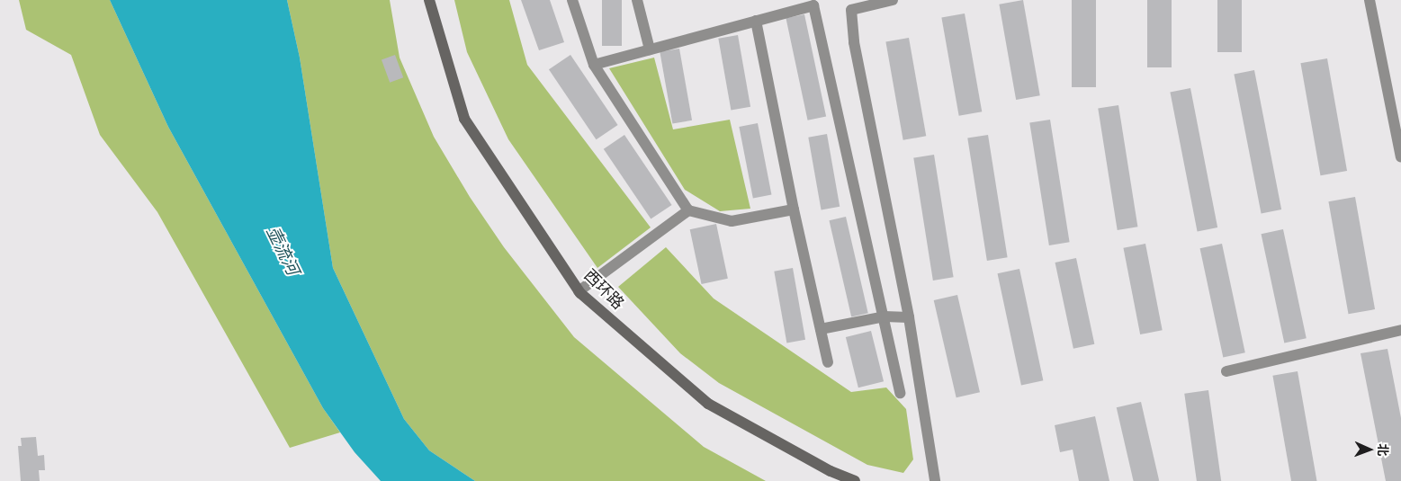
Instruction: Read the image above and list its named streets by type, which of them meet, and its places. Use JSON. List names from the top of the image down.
{
  "streets": {
    "main road": ["西环路"]
  },
  "water": ["壶流河"],
  "north": "right"
}
